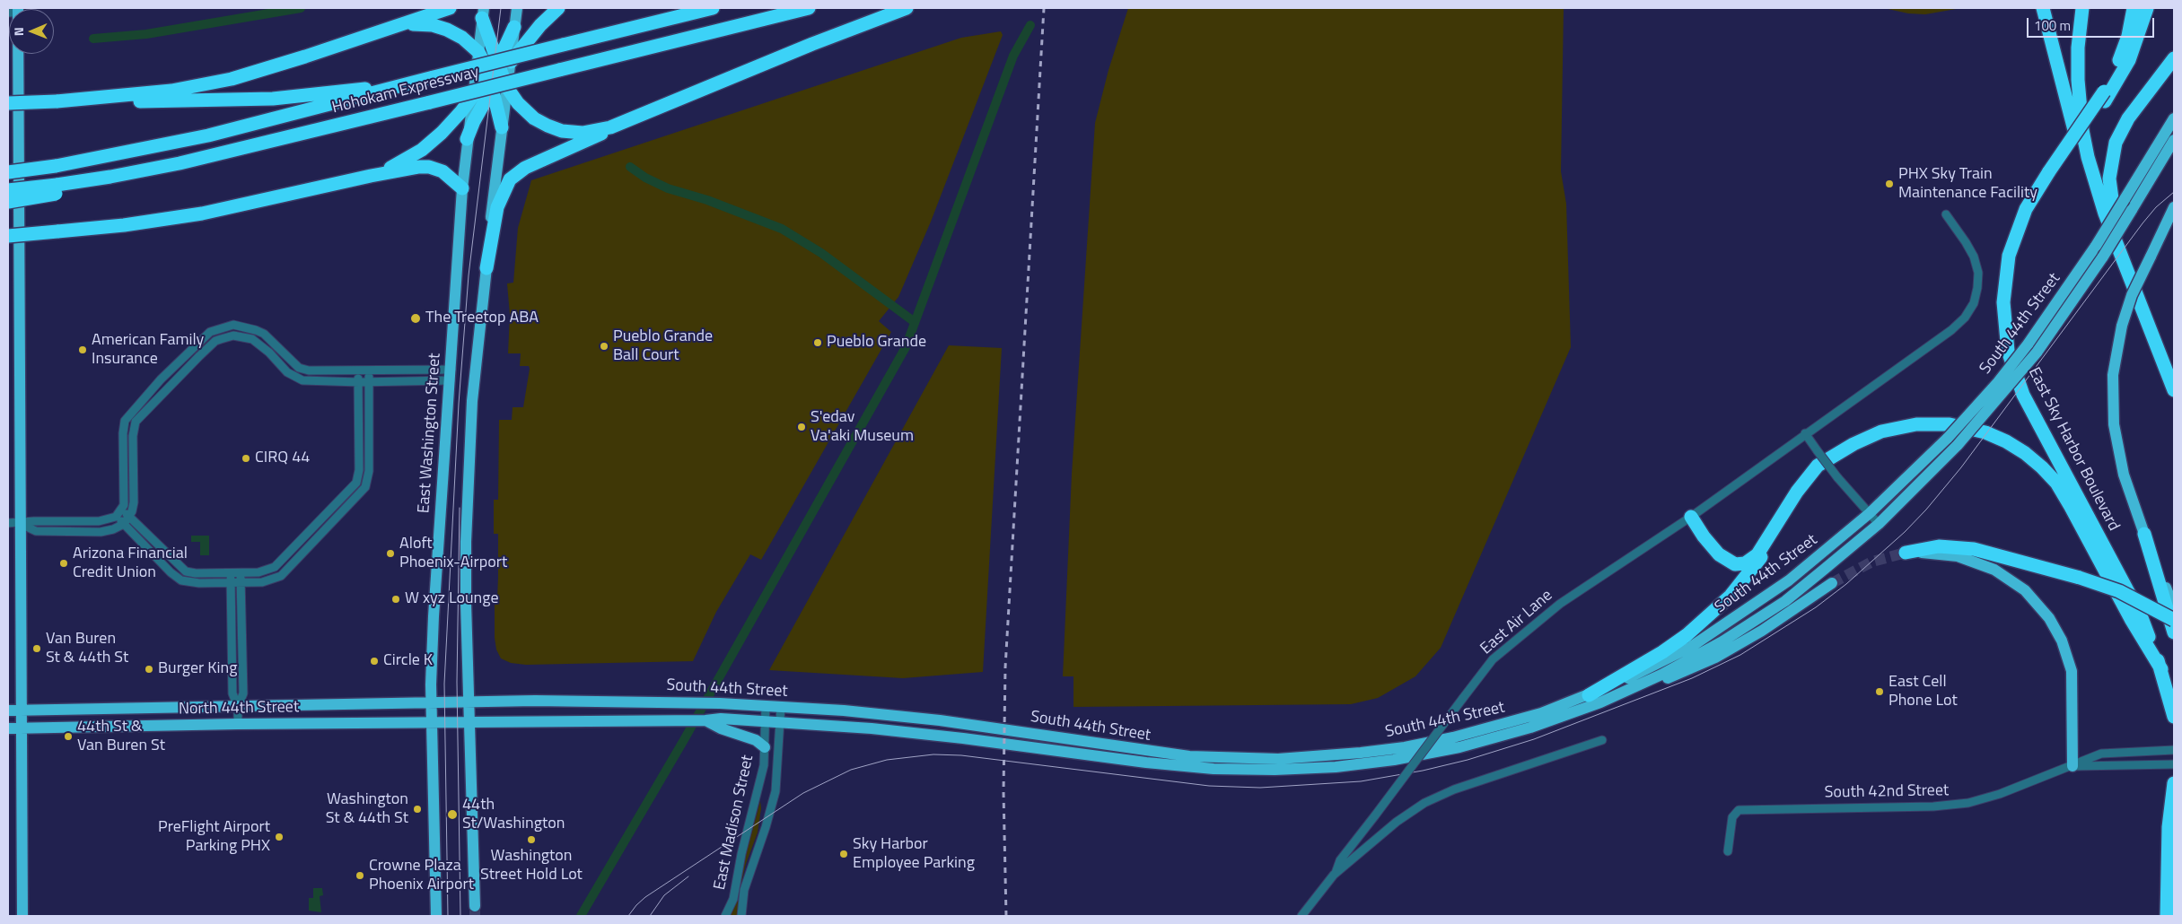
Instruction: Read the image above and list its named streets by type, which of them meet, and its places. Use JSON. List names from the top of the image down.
{
  "streets": {
    "highway": ["Hohokam Expressway", "East Sky Harbor Boulevard"],
    "main road": ["South 44th Street", "East Washington Street", "North 44th Street"],
    "street": ["East Air Lane", "South 42nd Street", "East Madison Street"]
  },
  "crossings": [
    ["South 44th Street", "North 44th Street"],
    ["South 44th Street", "East Madison Street"],
    ["East Washington Street", "North 44th Street"]
  ],
  "places": [
    "PHX Sky Train Maintenance Facility",
    "The Treetop ABA",
    "Pueblo Grande",
    "Pueblo Grande Ball Court",
    "American Family Insurance",
    "S'edav Va'aki Museum",
    "CIRQ 44",
    "Aloft Phoenix-Airport",
    "Arizona Financial Credit Union",
    "W xyz Lounge",
    "Van Buren St & 44th St",
    "Circle K",
    "Burger King",
    "East Cell Phone Lot",
    "44th St & Van Buren St",
    "Washington St & 44th St",
    "44th St/Washington",
    "PreFlight Airport Parking PHX",
    "Washington Street Hold Lot",
    "Sky Harbor Employee Parking",
    "Crowne Plaza Phoenix Airport"
  ],
  "scale_bar": "100 m",
  "north": "left"
}
